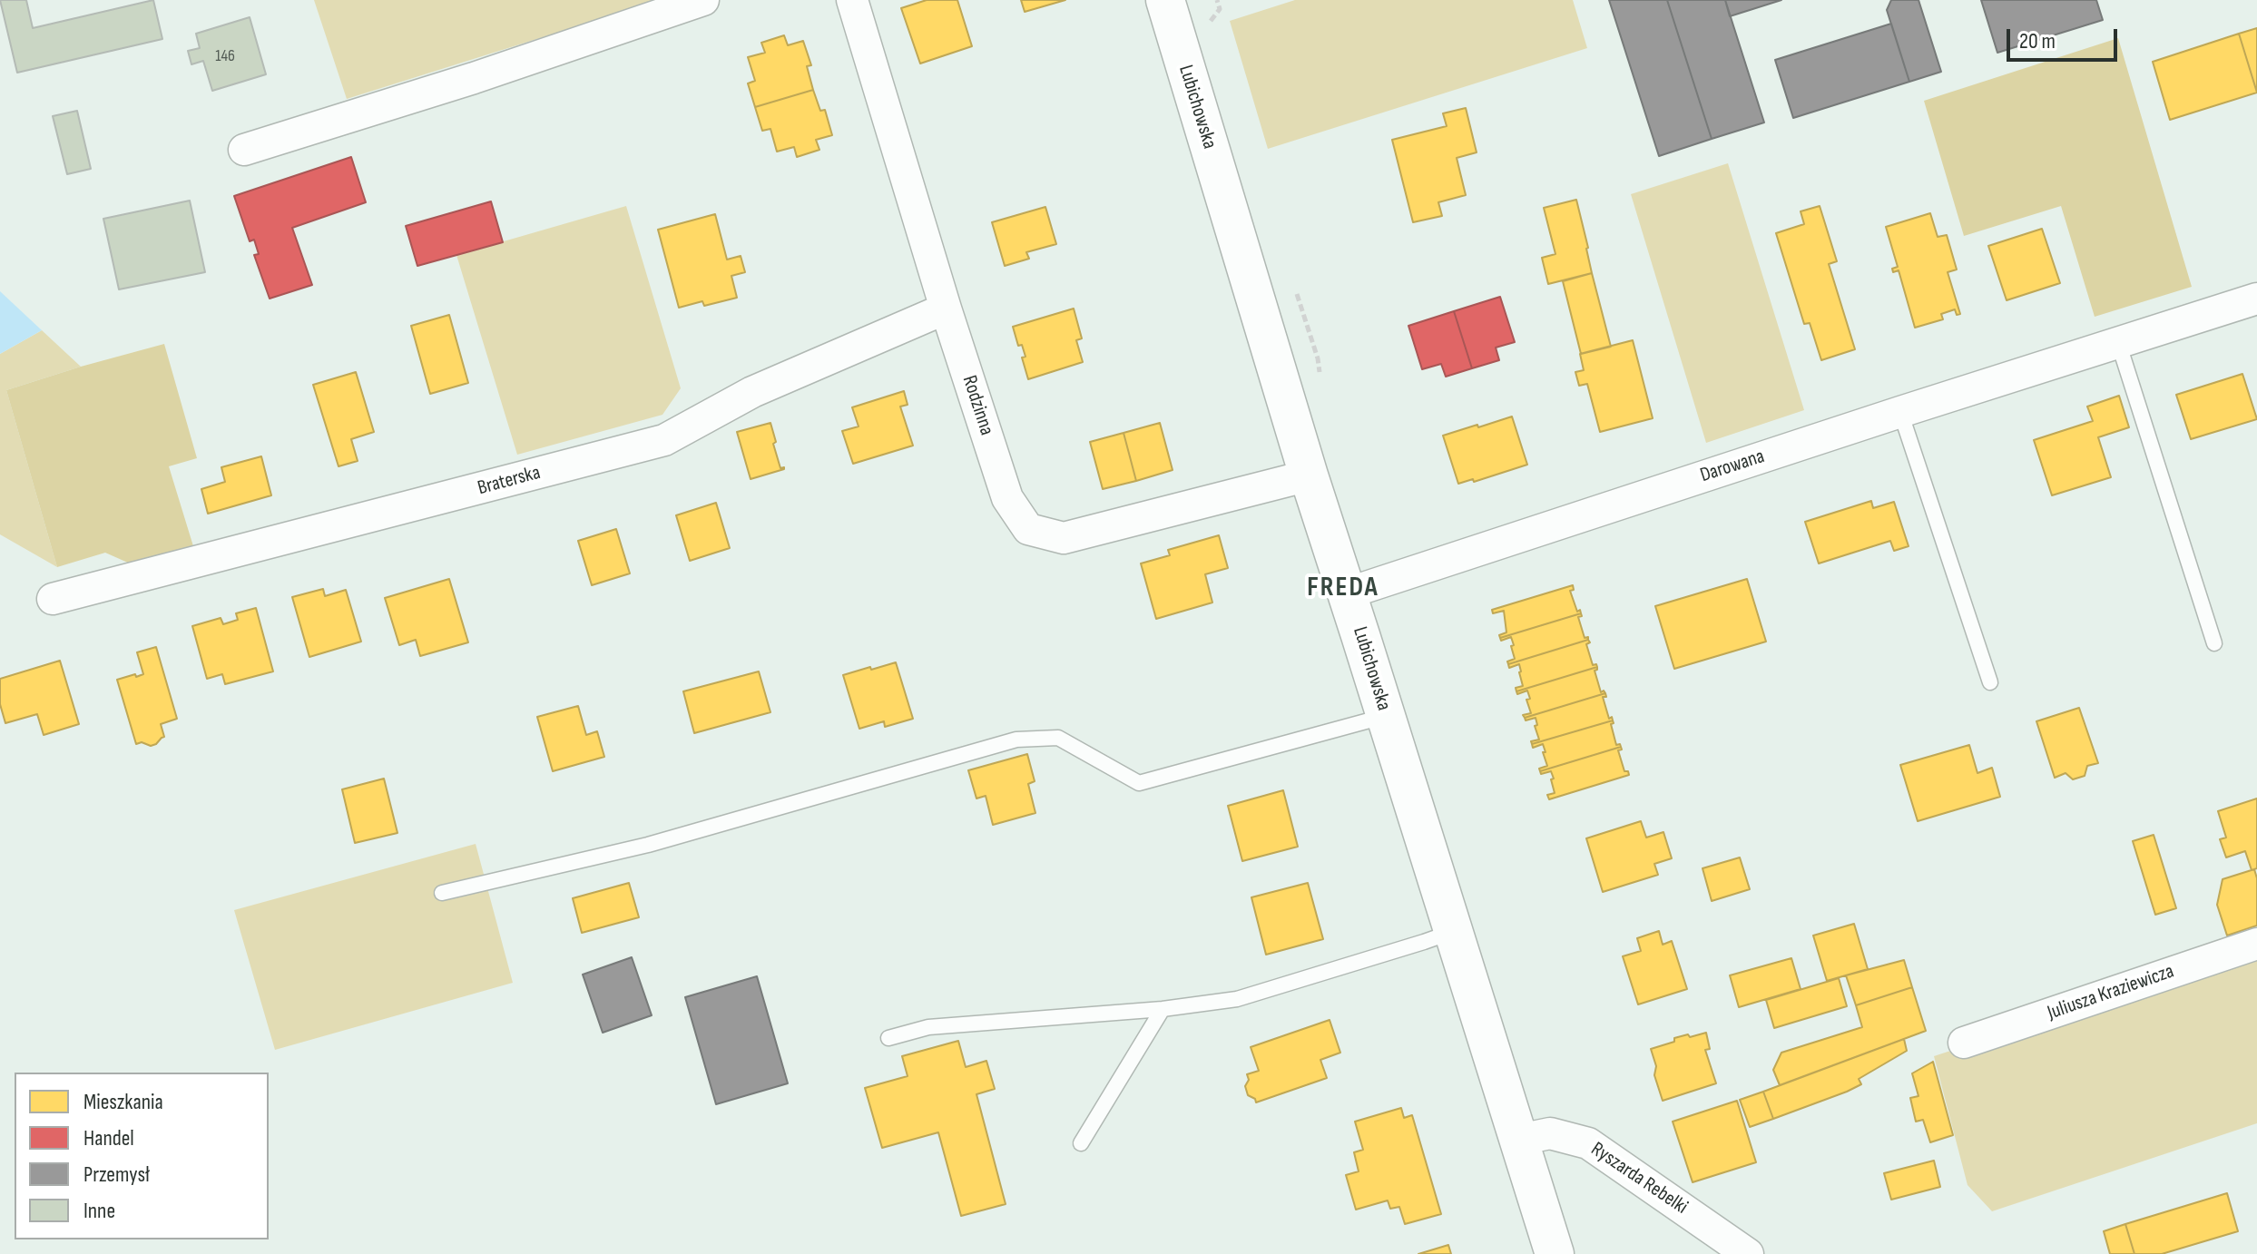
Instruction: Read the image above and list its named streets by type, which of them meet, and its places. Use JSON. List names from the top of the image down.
{
  "streets": {
    "street": [
      "Lubichowska",
      "Rodzinna",
      "Darowana",
      "Braterska",
      "Juliusza Kraziewicza",
      "Ryszarda Rebelki"
    ]
  },
  "crossings": [
    ["Lubichowska", "Rodzinna"],
    ["Lubichowska", "Darowana"],
    ["Lubichowska", "Ryszarda Rebelki"],
    ["Rodzinna", "Braterska"]
  ],
  "districts": ["FREDA"],
  "house_numbers": ["146"],
  "legend": [
    "Mieszkania",
    "Handel",
    "Przemysł",
    "Inne"
  ],
  "scale_bar": "20 m"
}
